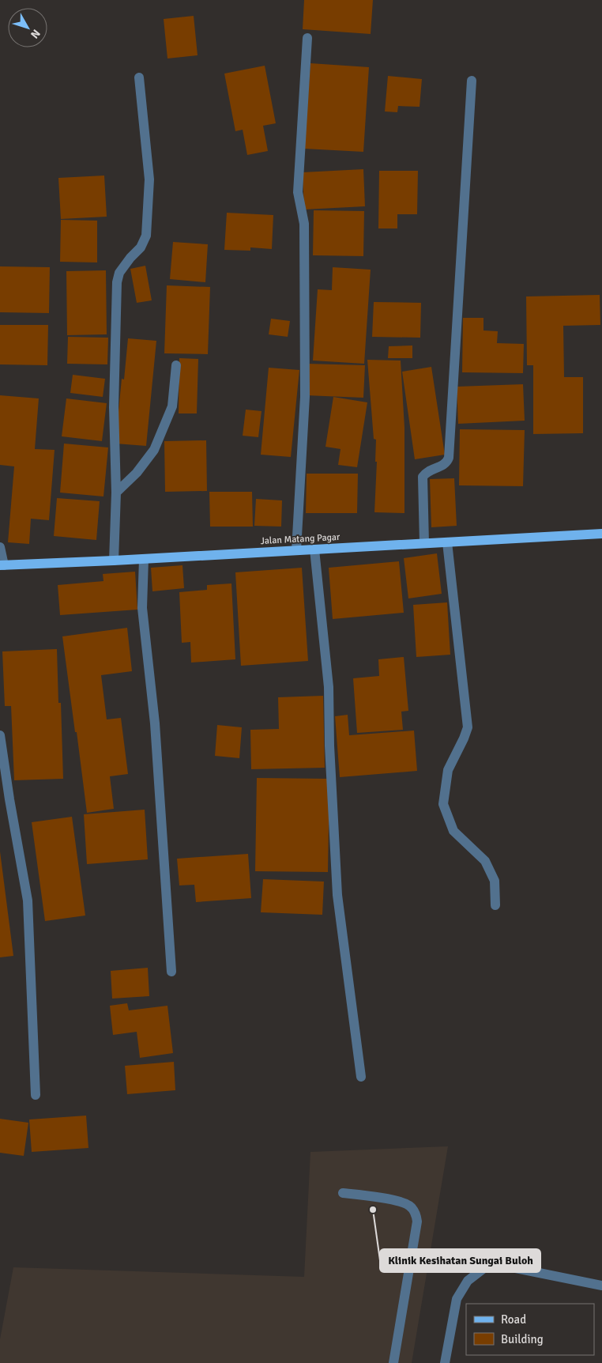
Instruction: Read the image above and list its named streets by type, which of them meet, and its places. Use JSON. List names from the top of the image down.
{
  "streets": {
    "main road": ["Jalan Matang Pagar"]
  },
  "places": ["Klinik Kesihatan Sungai Buloh"],
  "legend": ["Road", "Building"],
  "north": "bottom right"
}
